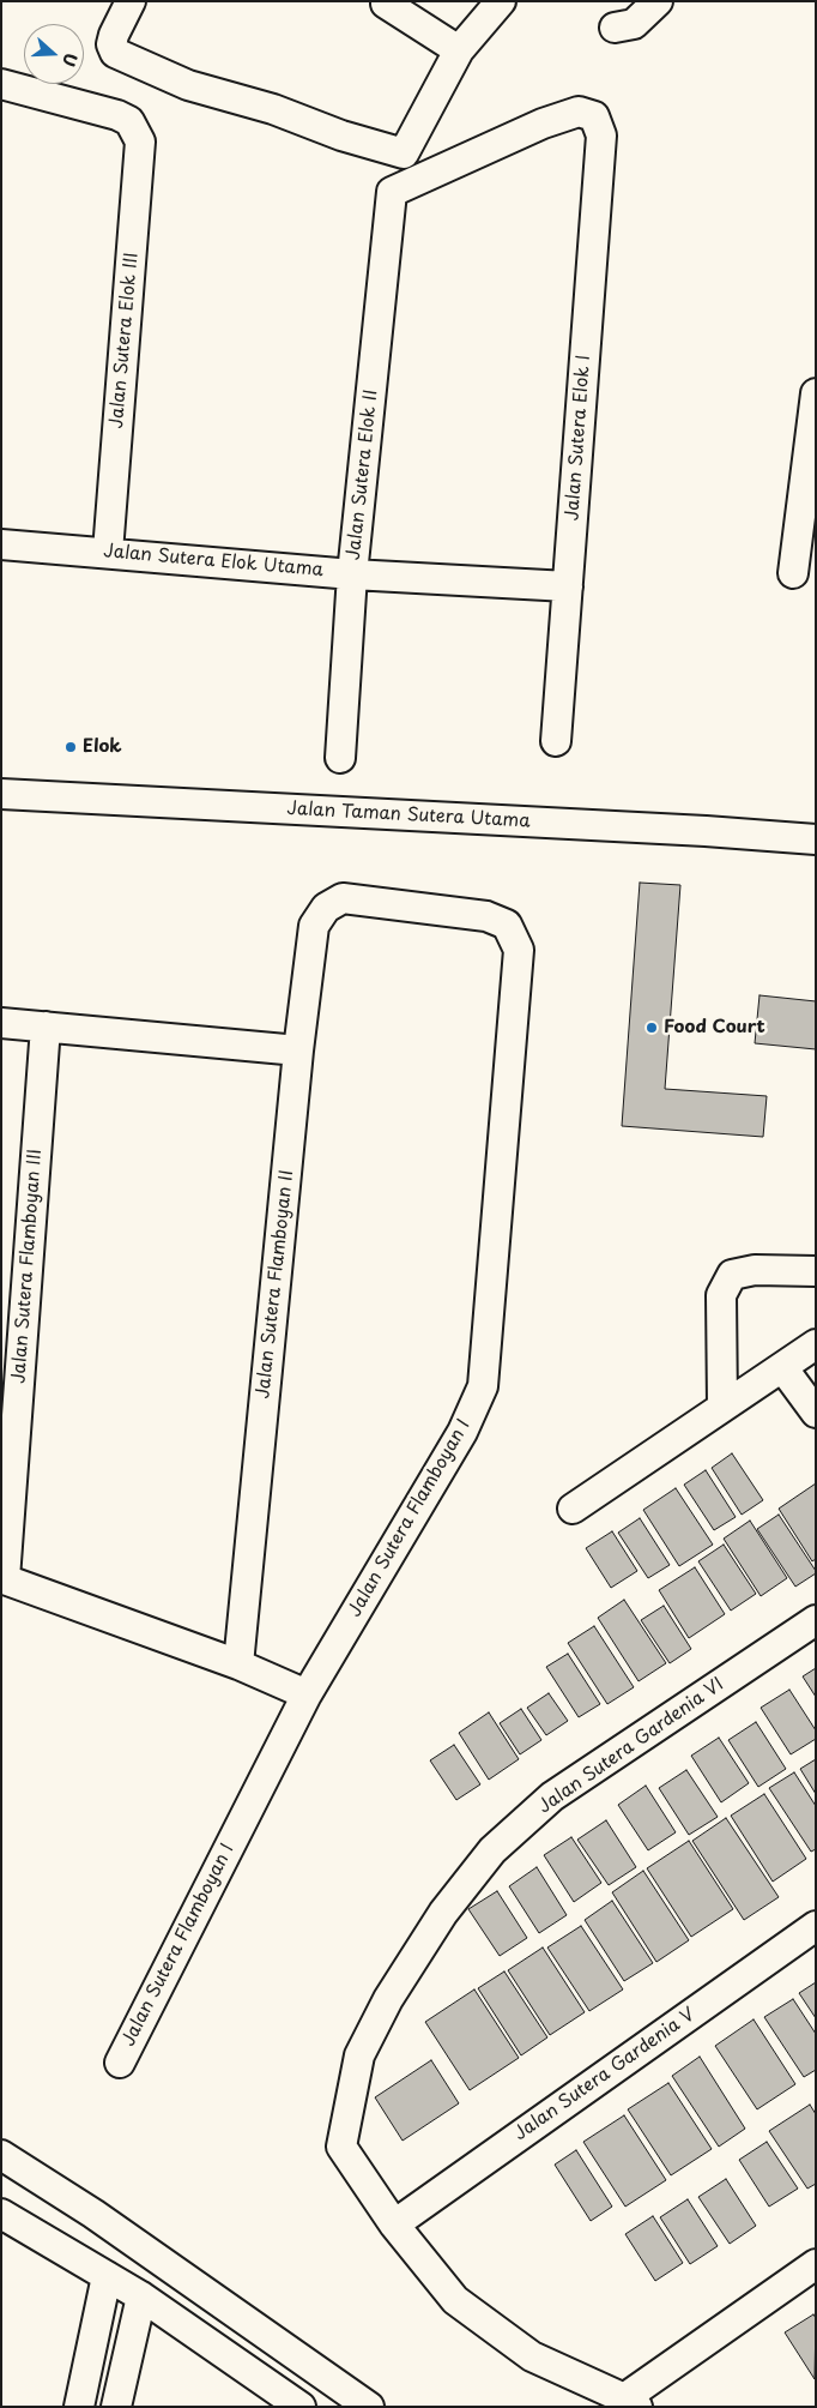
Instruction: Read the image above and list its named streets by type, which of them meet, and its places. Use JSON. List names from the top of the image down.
{
  "streets": {
    "street": [
      "Jalan Sutera Elok III",
      "Jalan Sutera Elok I",
      "Jalan Sutera Elok II",
      "Jalan Sutera Elok Utama",
      "Jalan Taman Sutera Utama",
      "Jalan Sutera Flamboyan III",
      "Jalan Sutera Flamboyan II",
      "Jalan Sutera Flamboyan I",
      "Jalan Sutera Gardenia VI",
      "Jalan Sutera Gardenia V"
    ]
  },
  "crossings": [
    ["Jalan Sutera Elok III", "Jalan Sutera Elok Utama"],
    ["Jalan Sutera Elok I", "Jalan Sutera Elok II"],
    ["Jalan Sutera Elok I", "Jalan Sutera Elok Utama"],
    ["Jalan Sutera Elok II", "Jalan Sutera Elok Utama"],
    ["Jalan Sutera Flamboyan II", "Jalan Sutera Flamboyan I"],
    ["Jalan Sutera Gardenia VI", "Jalan Sutera Gardenia V"]
  ],
  "places": ["Elok", "Food Court"],
  "north": "right"
}
